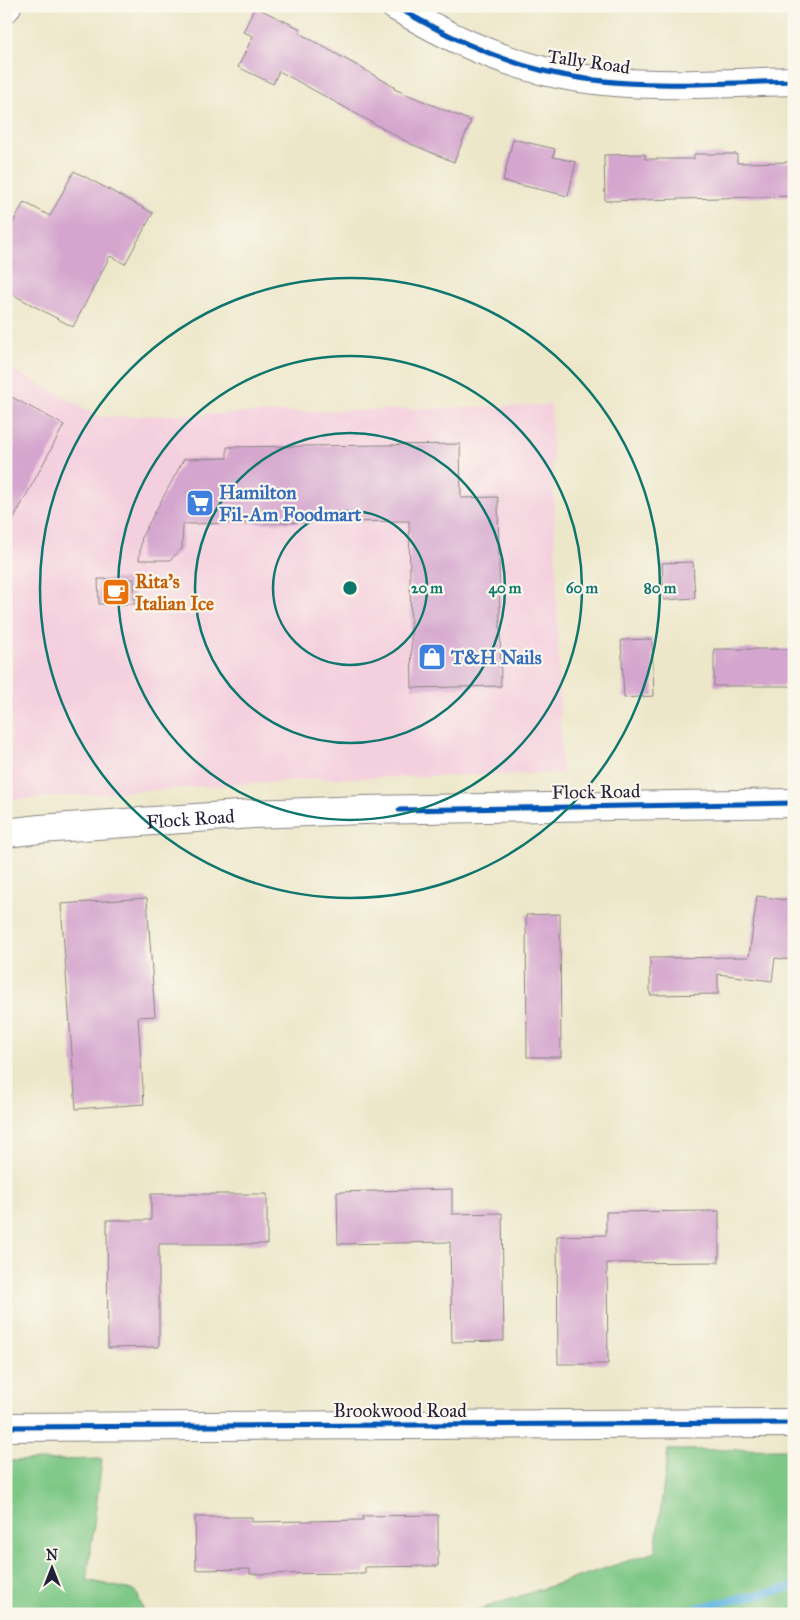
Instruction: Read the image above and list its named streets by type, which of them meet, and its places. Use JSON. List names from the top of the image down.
{
  "streets": {
    "street": ["Tally Road", "Flock Road", "Brookwood Road"]
  },
  "places": {
    "supermarket": ["Hamilton Fil-Am Foodmart"],
    "cafe": ["Rita's Italian Ice"],
    "shop": ["T&H Nails"]
  },
  "north": "top",
  "rings": [
    "20 m",
    "40 m",
    "60 m",
    "80 m"
  ]
}
